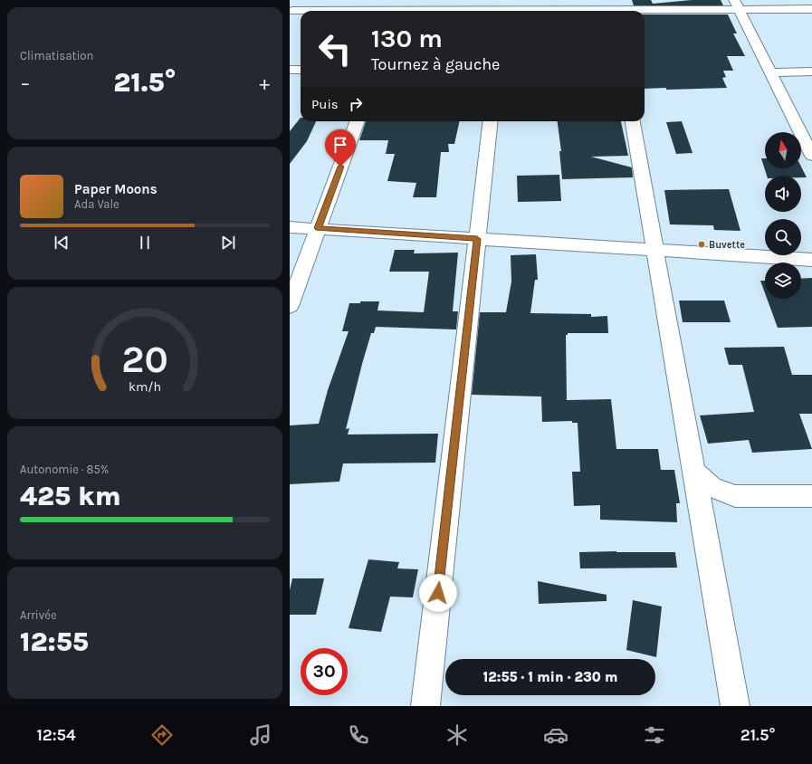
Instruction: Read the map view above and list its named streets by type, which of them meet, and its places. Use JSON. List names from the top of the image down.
{
  "places": ["Buvette"],
  "north": "top",
  "page": {
    "tile": [
      "Climatisation",
      ["Autonomie · 85%", "425 km"],
      ["Arrivée", "12:55"]
    ],
    "turn": ["130 m", "Tournez à gauche"],
    "heat": ["−", "21.5°", "+"],
    "then": "Puis",
    "song": ["Paper Moons", "Ada Vale"],
    "limit": "30",
    "trip": "12:55 · 1 min · 230 m",
    "tabs": ["12:54", "21.5°"],
    "gauge": ["20", "km/h"]
  }
}
